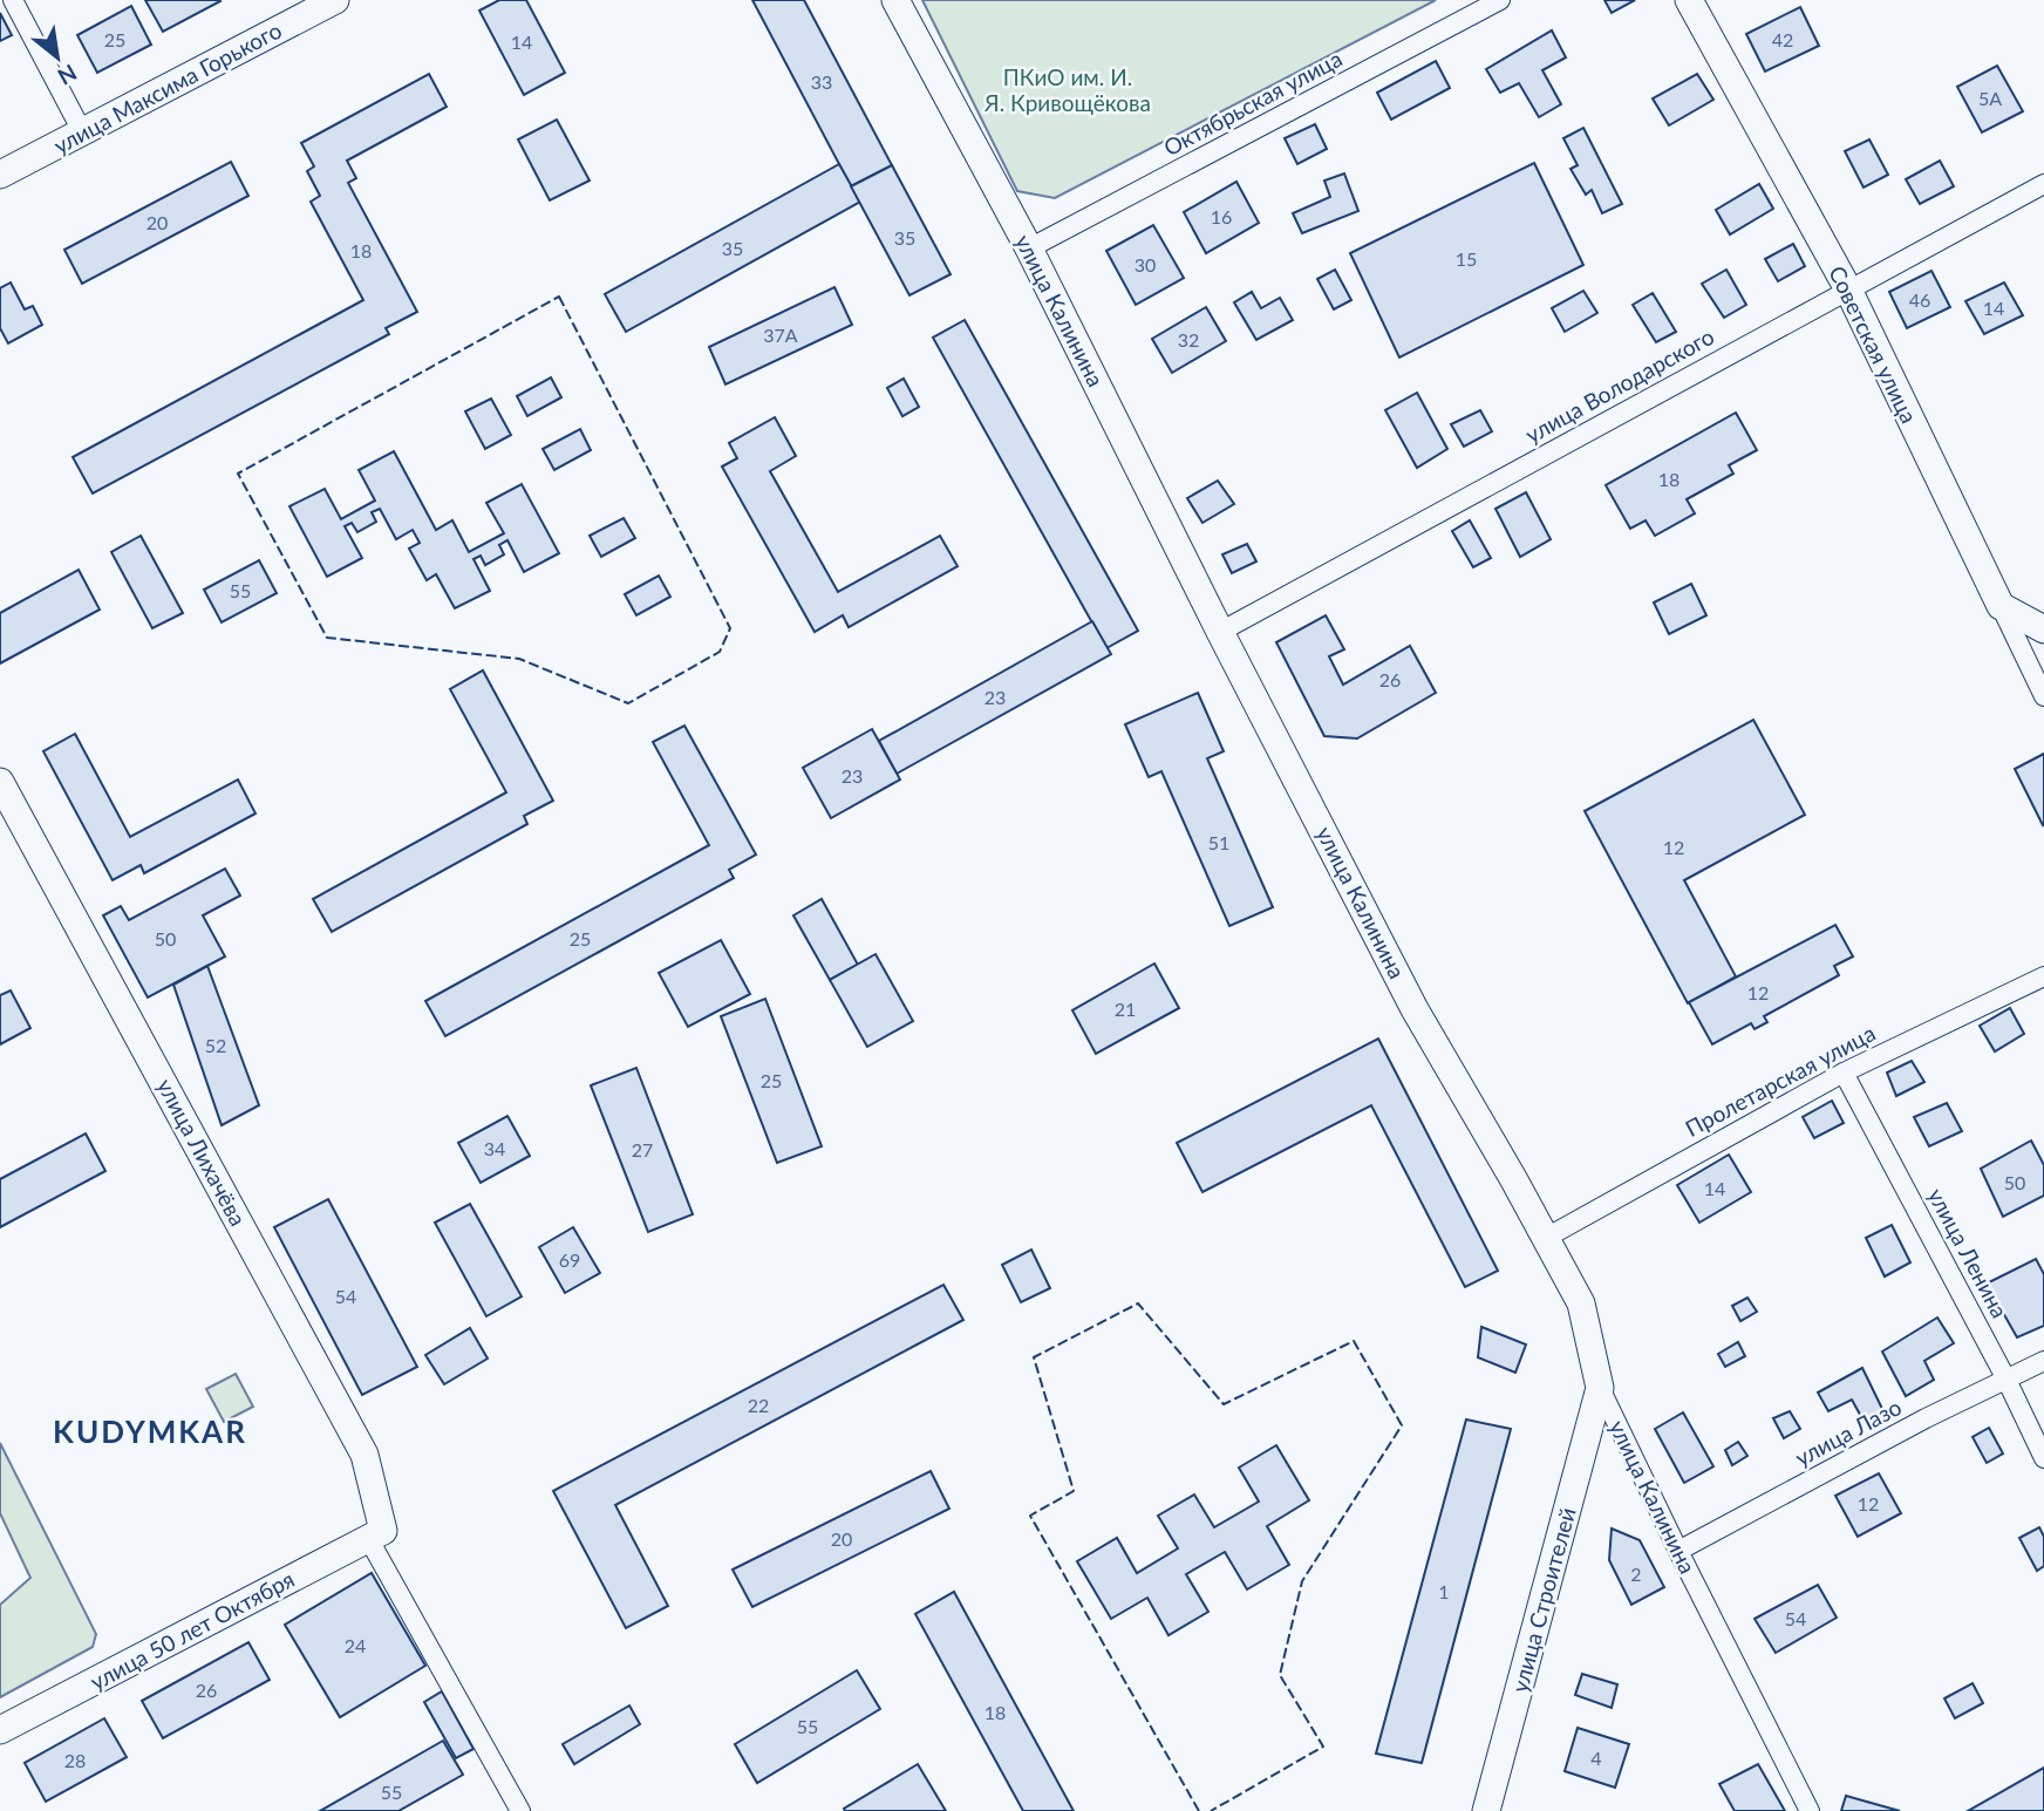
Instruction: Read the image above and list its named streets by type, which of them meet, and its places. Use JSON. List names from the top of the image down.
{
  "streets": {
    "street": [
      "улица Максима Горького",
      "Октябрьская улица",
      "улица Калинина",
      "Советская улица",
      "улица Володарского",
      "Пролетарская улица",
      "улица Лихачёва",
      "улица Ленина",
      "улица Лазо",
      "улица Строителей",
      "улица 50 лет Октября"
    ]
  },
  "crossings": [
    ["Октябрьская улица", "улица Калинина"],
    ["улица Калинина", "улица Володарского"],
    ["улица Калинина", "Пролетарская улица"],
    ["улица Калинина", "улица Лазо"],
    ["улица Калинина", "улица Строителей"],
    ["Советская улица", "улица Володарского"],
    ["Пролетарская улица", "улица Ленина"],
    ["улица Лихачёва", "улица 50 лет Октября"],
    ["улица Ленина", "улица Лазо"]
  ],
  "districts": ["KUDYMKAR"],
  "parks": ["ПКиО им. И. Я. Кривощёкова"],
  "house_numbers": [
    "25",
    "42",
    "14",
    "33",
    "5А",
    "16",
    "20",
    "35",
    "35",
    "18",
    "15",
    "30",
    "46",
    "14",
    "37А",
    "32",
    "18",
    "55",
    "26",
    "23",
    "23",
    "51",
    "12",
    "50",
    "25",
    "12",
    "21",
    "52",
    "25",
    "34",
    "27",
    "50",
    "14",
    "69",
    "54",
    "22",
    "12",
    "20",
    "2",
    "1",
    "54",
    "24",
    "26",
    "18",
    "55",
    "4",
    "28",
    "55"
  ],
  "north": "bottom right"
}
